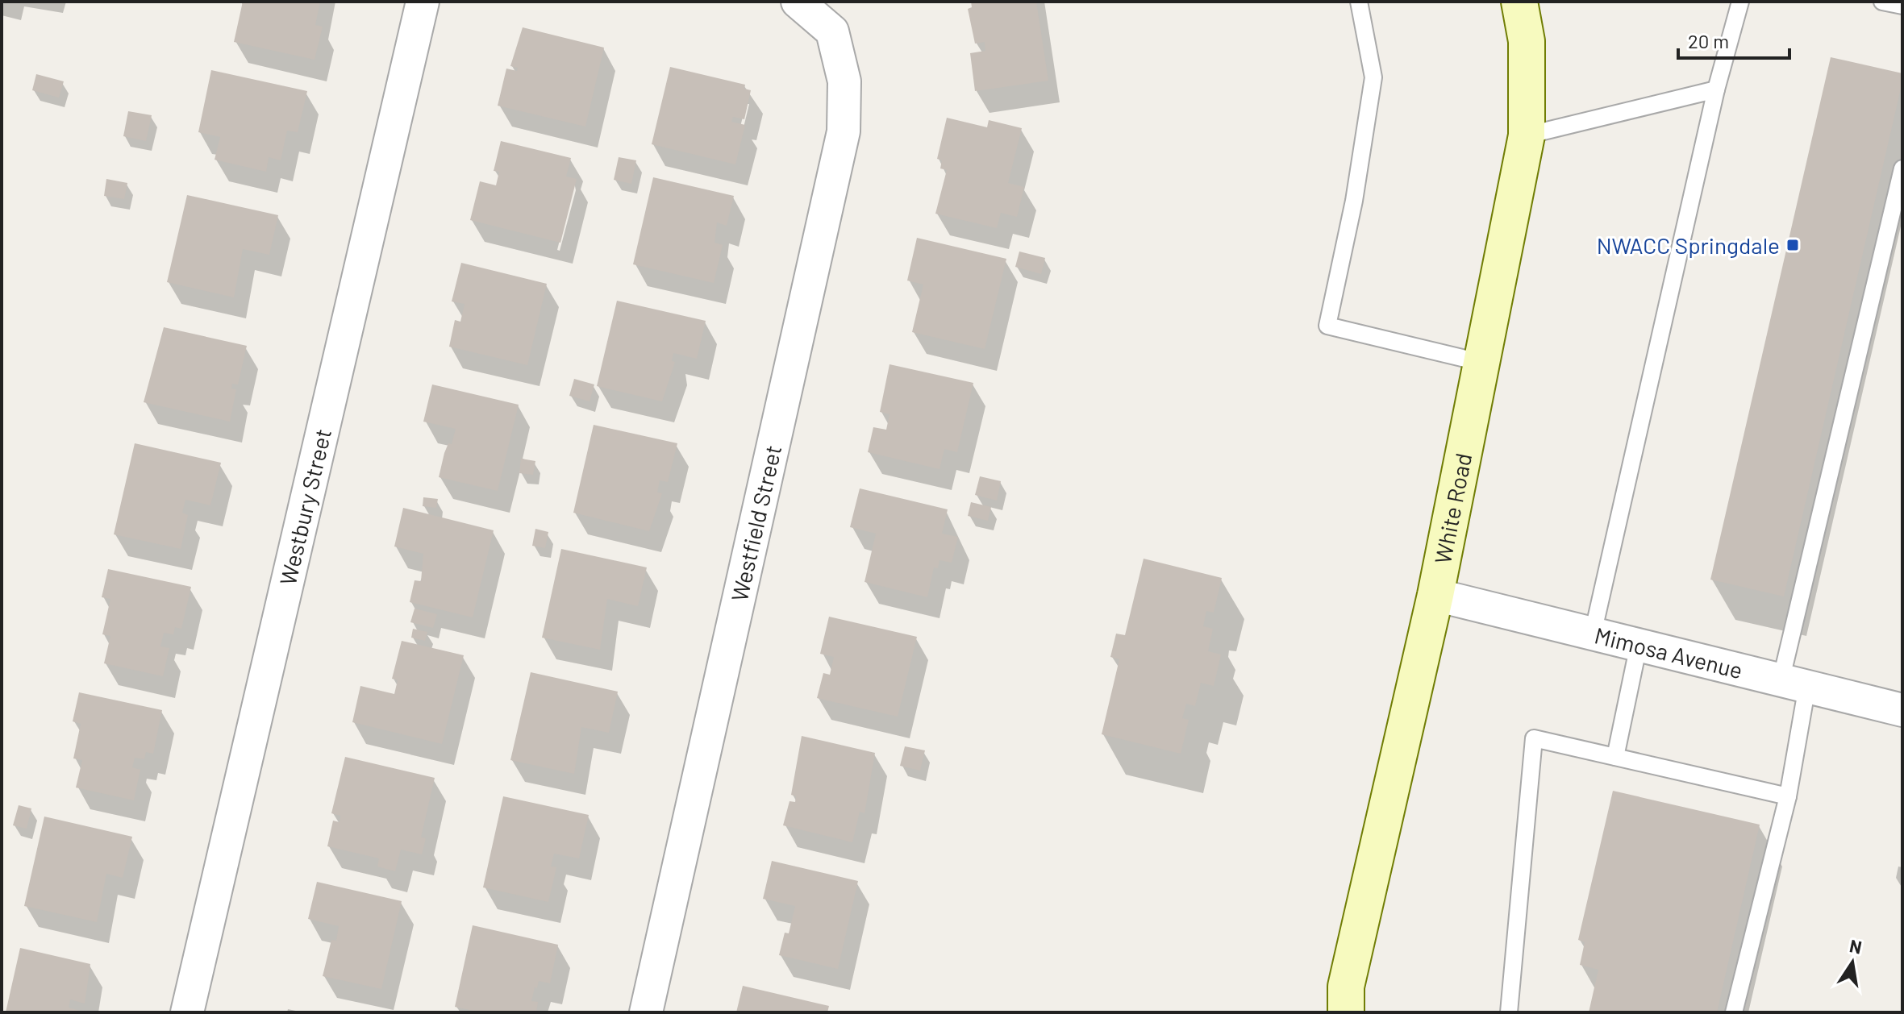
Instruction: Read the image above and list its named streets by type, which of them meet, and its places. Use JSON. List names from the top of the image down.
{
  "streets": {
    "main road": ["White Road"],
    "street": ["Westbury Street", "Westfield Street", "Mimosa Avenue"]
  },
  "crossings": [
    ["White Road", "Mimosa Avenue"]
  ],
  "places": {
    "transit": ["NWACC Springdale"]
  },
  "scale_bar": "20 m",
  "north": "top"
}
